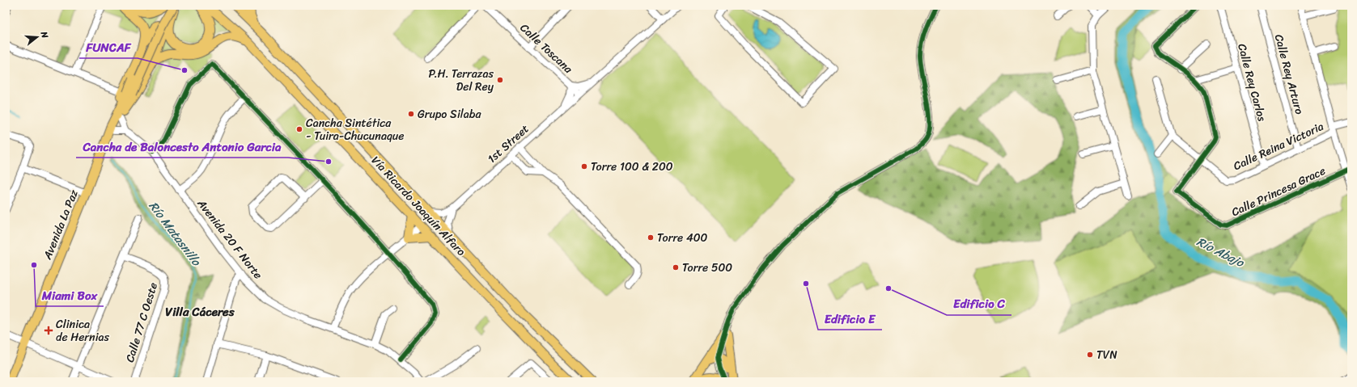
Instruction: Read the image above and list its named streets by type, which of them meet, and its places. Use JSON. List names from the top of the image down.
{
  "streets": {
    "main road": ["Vía Ricardo Joaquín Alfaro", "Avenida La Paz"],
    "street": [
      "Calle Toscana",
      "Calle Rey Arturo",
      "Calle Rey Carlos",
      "1st Street",
      "Calle Reina Victoria",
      "Calle Princesa Grace",
      "Avenida 20 F Norte",
      "Calle 77 C Oeste"
    ]
  },
  "crossings": [
    ["Calle Toscana", "1st Street"],
    ["Calle Rey Arturo", "Calle Reina Victoria"],
    ["Calle Rey Carlos", "Calle Reina Victoria"],
    ["1st Street", "Vía Ricardo Joaquín Alfaro"],
    ["Calle Reina Victoria", "Calle Princesa Grace"],
    ["Avenida La Paz", "Avenida 20 F Norte"]
  ],
  "districts": ["Villa Cáceres"],
  "water": ["Río Matasnillo", "Río Abajo"],
  "places": {
    "other": [
      "FUNCAF",
      "P.H. Terrazas Del Rey",
      "Grupo Silaba",
      "Cancha Sintética - Tuira-Chucunaque",
      "Cancha de Baloncesto Antonio Garcia",
      "Torre 100 & 200",
      "Torre 400",
      "Miami Box",
      "Torre 500",
      "Edificio E",
      "Edificio C",
      "TVN"
    ],
    "health": ["Clinica de Hernias"]
  },
  "north": "right"
}
